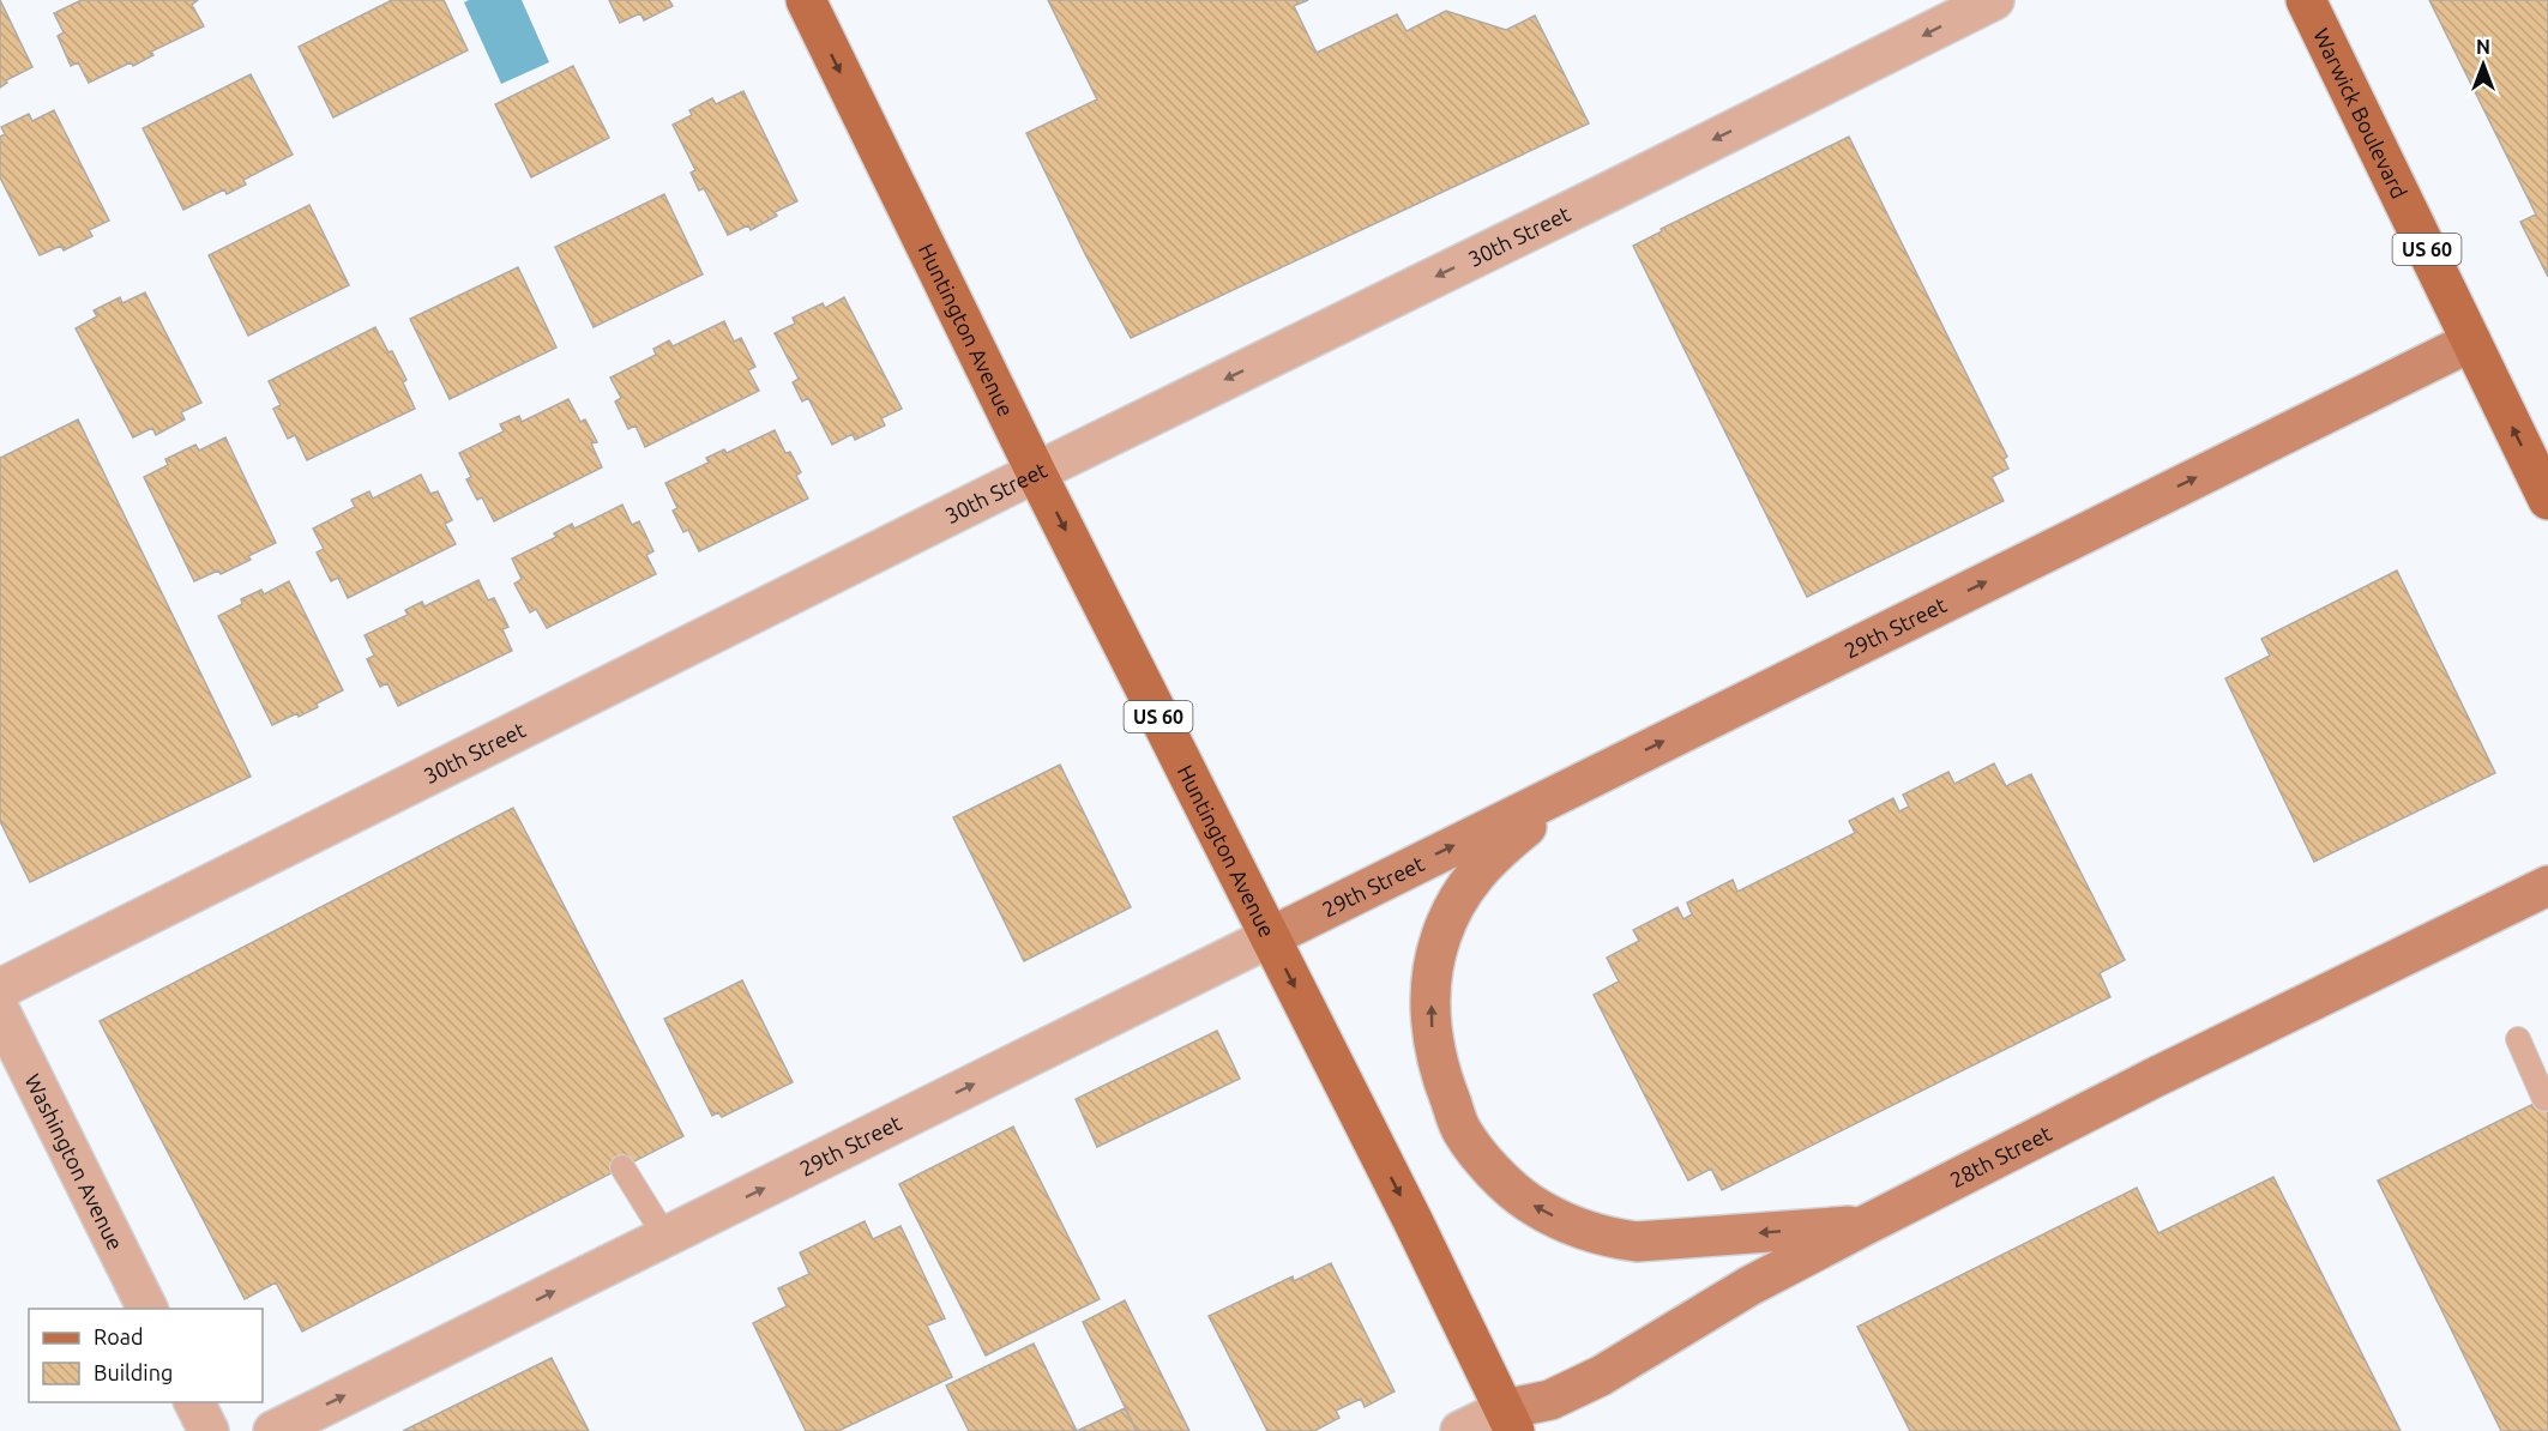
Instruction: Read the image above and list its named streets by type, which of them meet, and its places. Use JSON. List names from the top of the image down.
{
  "streets": {
    "main road": [
      "Warwick Boulevard",
      "US 60",
      "Huntington Avenue",
      "29th Street",
      "28th Street"
    ],
    "street": ["30th Street", "Washington Avenue"]
  },
  "crossings": [
    ["Warwick Boulevard", "29th Street"],
    ["30th Street", "Huntington Avenue"],
    ["Huntington Avenue", "29th Street"],
    ["Huntington Avenue", "28th Street"]
  ],
  "one_way": ["30th Street", "Huntington Avenue", "29th Street"],
  "legend": ["Road", "Building"],
  "north": "top"
}
